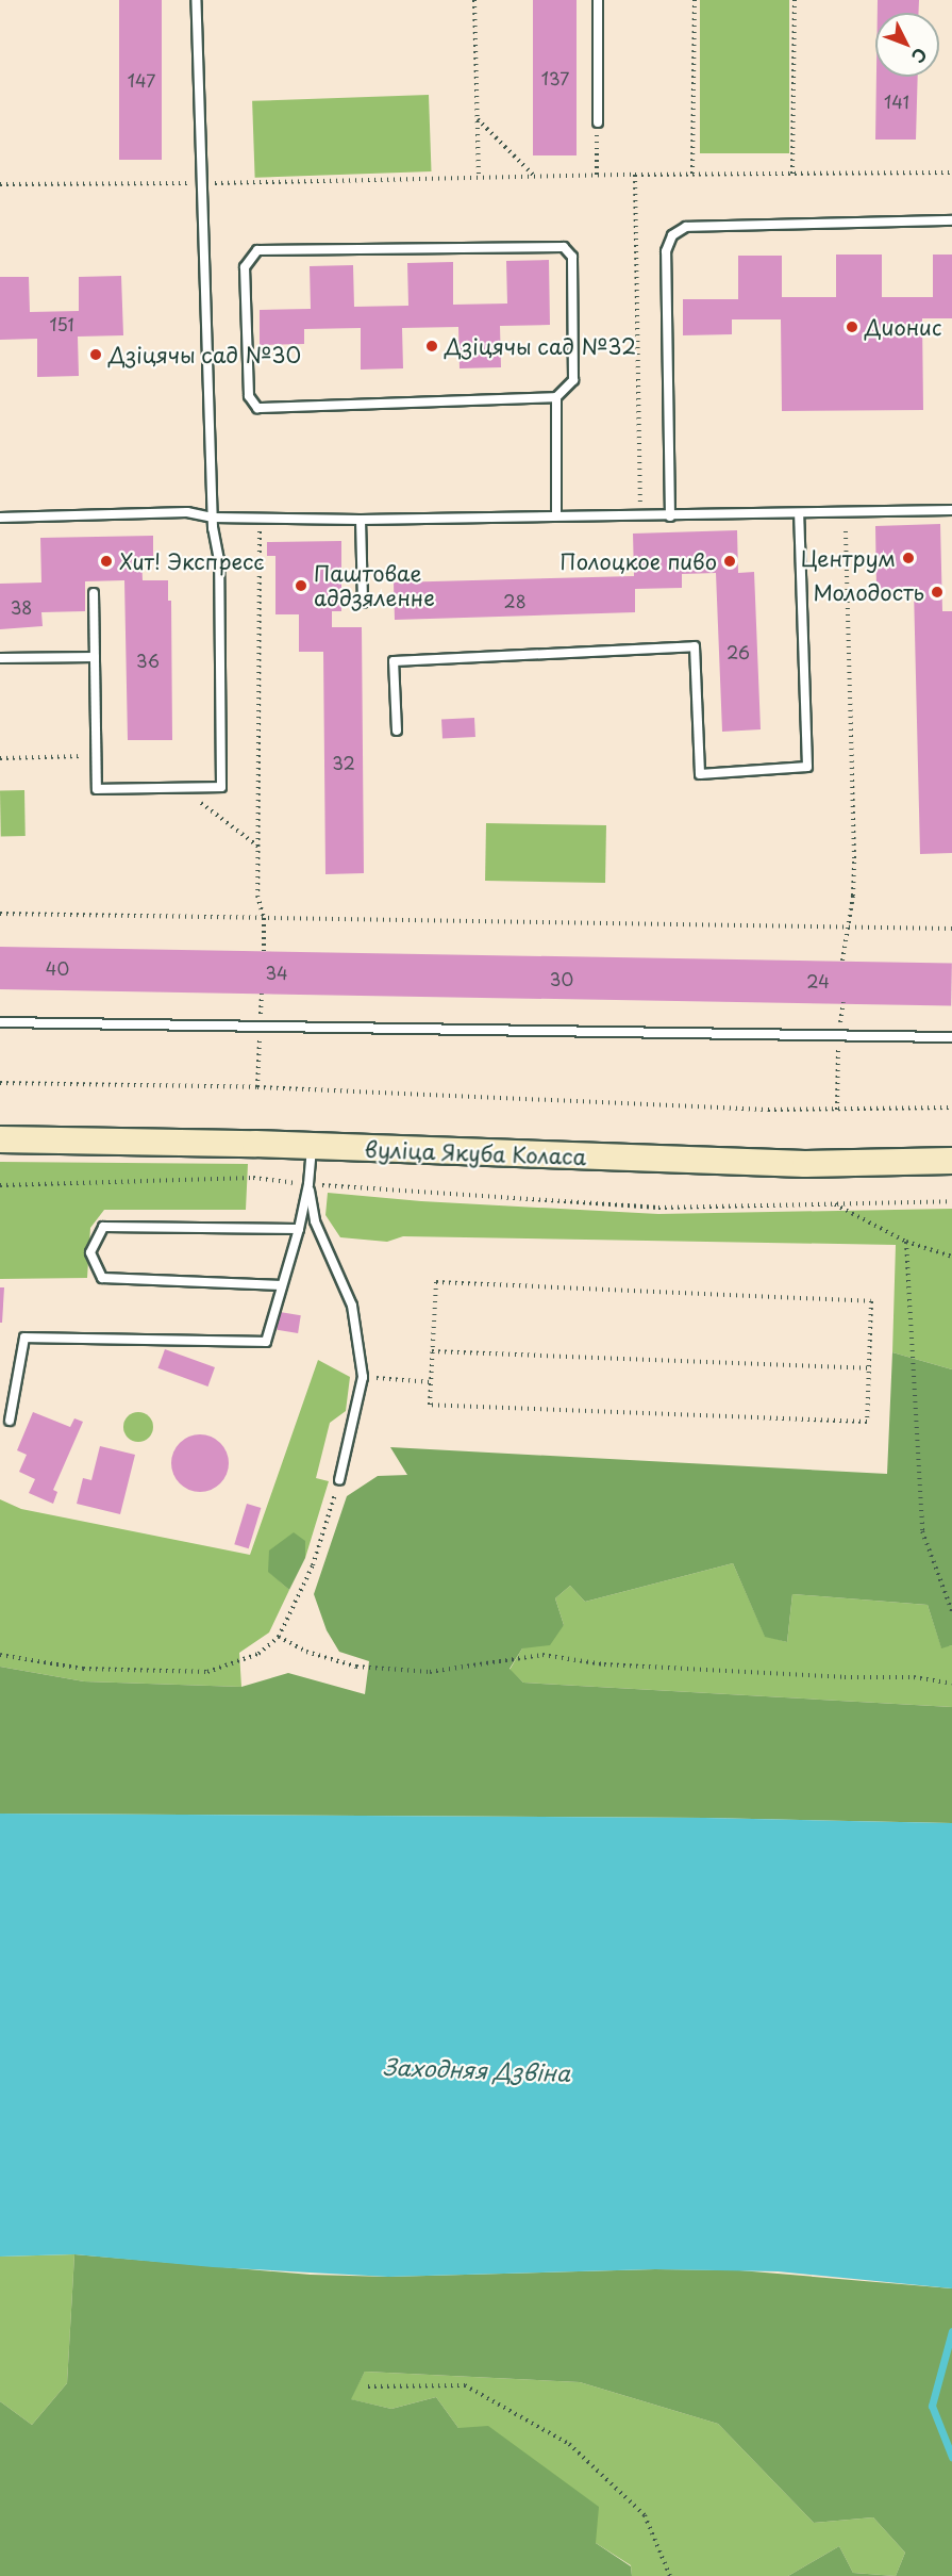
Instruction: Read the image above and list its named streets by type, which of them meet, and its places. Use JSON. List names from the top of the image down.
{
  "streets": {
    "street": ["вуліца Якуба Коласа"]
  },
  "water": ["Заходняя Дзвіна"],
  "places": [
    "Дионис",
    "Дзіцячы сад №32",
    "Дзіцячы сад №30",
    "Центрум",
    "Хит! Экспресс",
    "Полоцкое пиво",
    "Паштовае аддзяленне",
    "Молодость"
  ],
  "house_numbers": [
    "137",
    "147",
    "141",
    "151",
    "28",
    "38",
    "26",
    "36",
    "32",
    "40",
    "34",
    "30",
    "24"
  ],
  "north": "bottom right"
}
